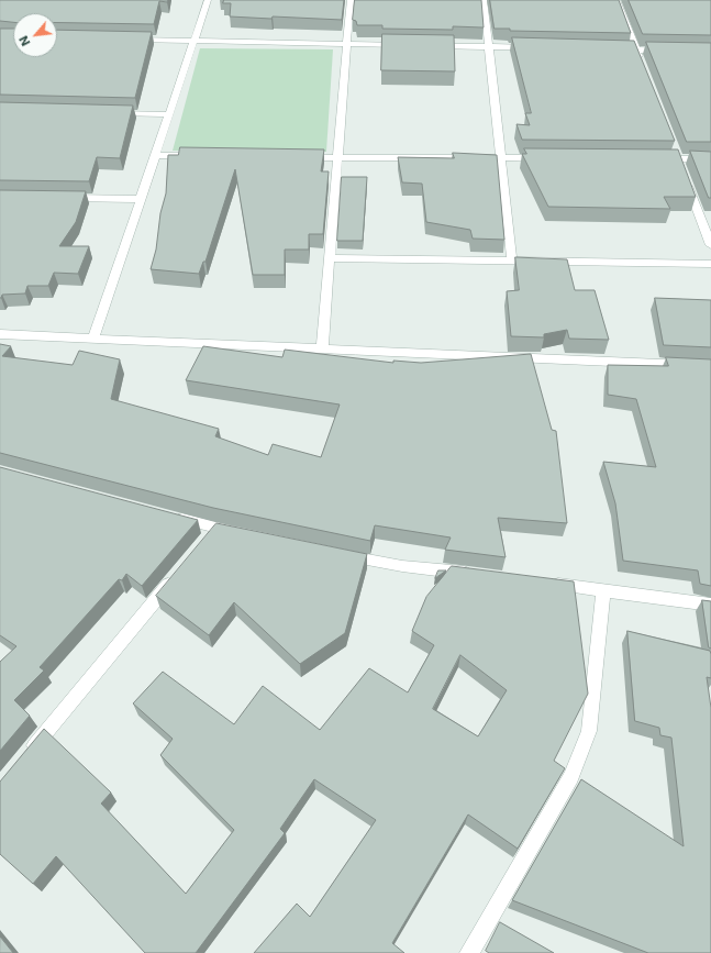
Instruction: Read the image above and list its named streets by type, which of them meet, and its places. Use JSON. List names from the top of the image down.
{
  "north": "bottom left"
}
